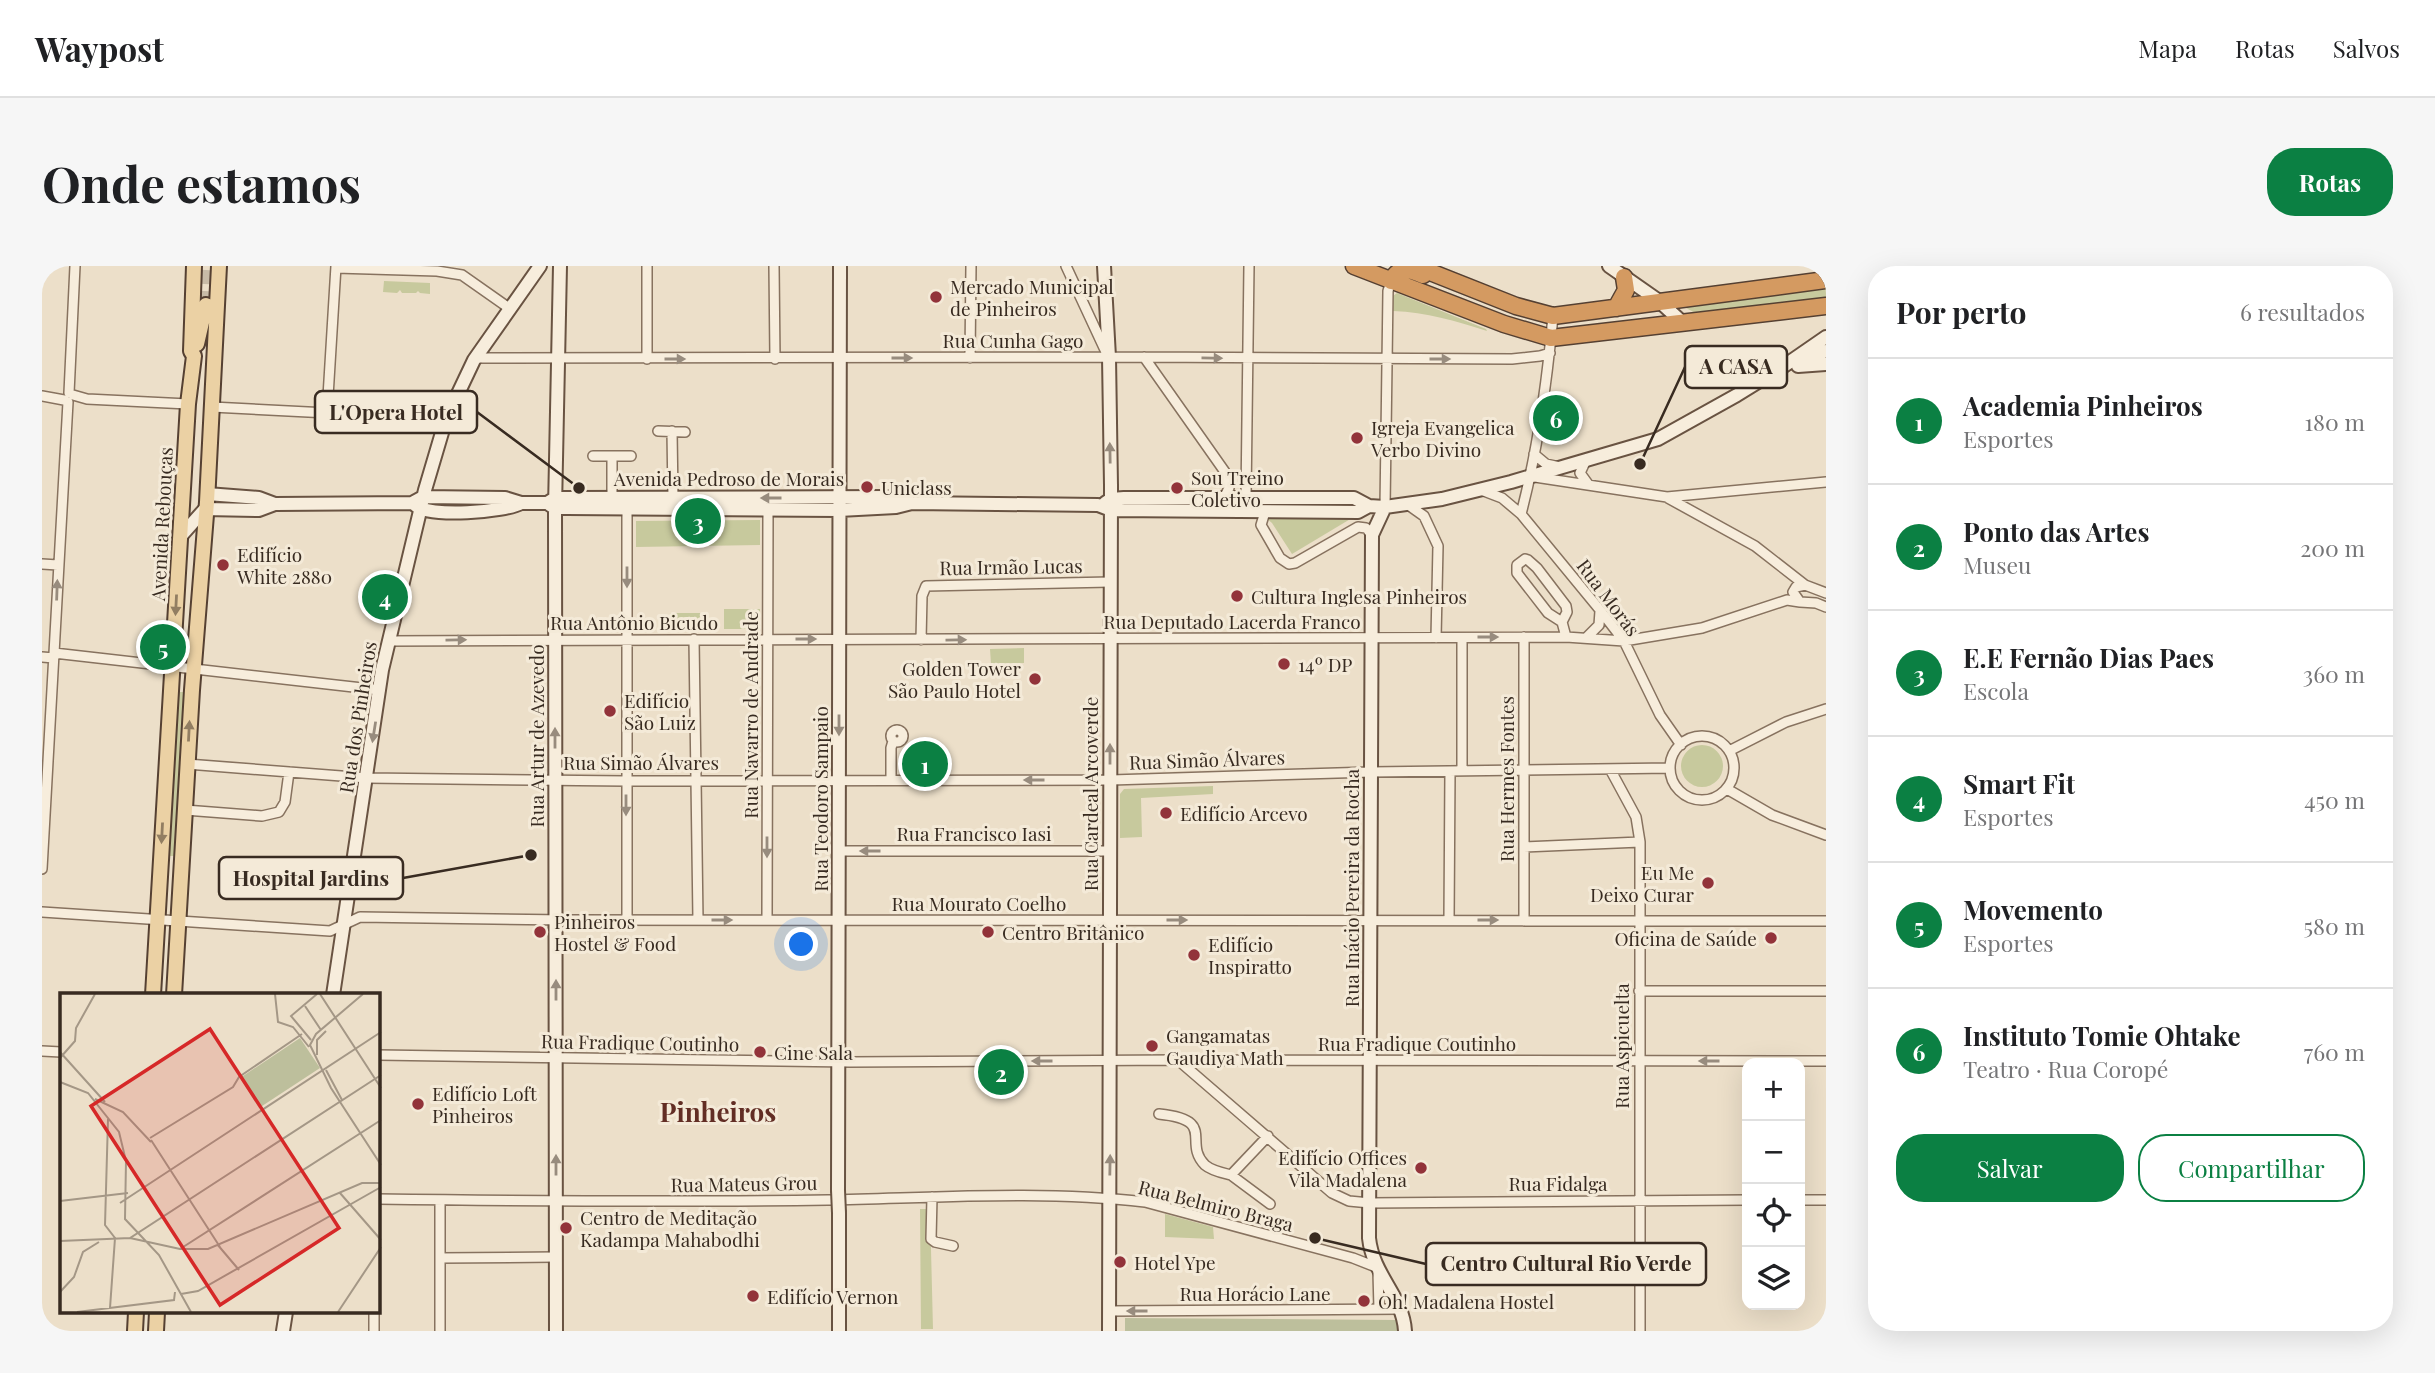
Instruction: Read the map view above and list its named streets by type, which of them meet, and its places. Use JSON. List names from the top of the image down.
{
  "streets": {
    "main road": [
      "Avenida Pedroso de Morais",
      "Avenida Rebouças",
      "Rua dos Pinheiros",
      "Rua Artur de Azevedo",
      "Rua Cardeal Arcoverde",
      "Rua Teodoro Sampaio",
      "Rua Inácio Pereira da Rocha"
    ],
    "street": [
      "Rua Cunha Gago",
      "Rua Irmão Lucas",
      "Rua Morás",
      "Rua Deputado Lacerda Franco",
      "Rua Antônio Bicudo",
      "Rua Navarro de Andrade",
      "Rua Simão Álvares",
      "Rua Hermes Fontes",
      "Rua Francisco Iasi",
      "Rua Mourato Coelho",
      "Rua Fradique Coutinho",
      "Rua Aspicuelta",
      "Rua Mateus Grou",
      "Rua Fidalga",
      "Rua Belmiro Braga",
      "Rua Horácio Lane"
    ]
  },
  "crossings": [
    ["Rua Cunha Gago", "Rua dos Pinheiros"],
    ["Rua Cunha Gago", "Rua Artur de Azevedo"],
    ["Rua Cunha Gago", "Rua Cardeal Arcoverde"],
    ["Rua Cunha Gago", "Rua Teodoro Sampaio"],
    ["Avenida Pedroso de Morais", "Rua Morás"],
    ["Avenida Pedroso de Morais", "Rua Navarro de Andrade"],
    ["Avenida Pedroso de Morais", "Rua dos Pinheiros"],
    ["Avenida Pedroso de Morais", "Rua Artur de Azevedo"],
    ["Avenida Pedroso de Morais", "Rua Cardeal Arcoverde"],
    ["Avenida Pedroso de Morais", "Rua Teodoro Sampaio"],
    ["Avenida Pedroso de Morais", "Rua Inácio Pereira da Rocha"],
    ["Avenida Rebouças", "Rua Mourato Coelho"],
    ["Rua Irmão Lucas", "Rua Deputado Lacerda Franco"],
    ["Rua Irmão Lucas", "Rua Cardeal Arcoverde"],
    ["Rua Morás", "Rua Deputado Lacerda Franco"],
    ["Rua Morás", "Rua Simão Álvares"],
    ["Rua Deputado Lacerda Franco", "Rua Antônio Bicudo"],
    ["Rua Deputado Lacerda Franco", "Rua Hermes Fontes"],
    ["Rua Deputado Lacerda Franco", "Rua Cardeal Arcoverde"],
    ["Rua Deputado Lacerda Franco", "Rua Teodoro Sampaio"],
    ["Rua Deputado Lacerda Franco", "Rua Inácio Pereira da Rocha"],
    ["Rua Antônio Bicudo", "Rua Navarro de Andrade"],
    ["Rua Antônio Bicudo", "Rua dos Pinheiros"],
    ["Rua Antônio Bicudo", "Rua Artur de Azevedo"],
    ["Rua Antônio Bicudo", "Rua Teodoro Sampaio"],
    ["Rua Navarro de Andrade", "Rua Simão Álvares"],
    ["Rua Navarro de Andrade", "Rua Mourato Coelho"],
    ["Rua dos Pinheiros", "Rua Simão Álvares"],
    ["Rua dos Pinheiros", "Rua Mourato Coelho"],
    ["Rua Artur de Azevedo", "Rua Simão Álvares"],
    ["Rua Artur de Azevedo", "Rua Mourato Coelho"],
    ["Rua Artur de Azevedo", "Rua Fradique Coutinho"],
    ["Rua Artur de Azevedo", "Rua Mateus Grou"],
    ["Rua Simão Álvares", "Rua Hermes Fontes"],
    ["Rua Simão Álvares", "Rua Cardeal Arcoverde"],
    ["Rua Simão Álvares", "Rua Teodoro Sampaio"],
    ["Rua Simão Álvares", "Rua Inácio Pereira da Rocha"],
    ["Rua Simão Álvares", "Rua Aspicuelta"],
    ["Rua Hermes Fontes", "Rua Mourato Coelho"],
    ["Rua Cardeal Arcoverde", "Rua Francisco Iasi"],
    ["Rua Cardeal Arcoverde", "Rua Mourato Coelho"],
    ["Rua Cardeal Arcoverde", "Rua Fradique Coutinho"],
    ["Rua Cardeal Arcoverde", "Rua Mateus Grou"],
    ["Rua Cardeal Arcoverde", "Rua Belmiro Braga"],
    ["Rua Cardeal Arcoverde", "Rua Horácio Lane"],
    ["Rua Teodoro Sampaio", "Rua Francisco Iasi"],
    ["Rua Teodoro Sampaio", "Rua Mourato Coelho"],
    ["Rua Teodoro Sampaio", "Rua Fradique Coutinho"],
    ["Rua Inácio Pereira da Rocha", "Rua Mourato Coelho"],
    ["Rua Inácio Pereira da Rocha", "Rua Fradique Coutinho"],
    ["Rua Inácio Pereira da Rocha", "Rua Fidalga"],
    ["Rua Inácio Pereira da Rocha", "Rua Belmiro Braga"],
    ["Rua Inácio Pereira da Rocha", "Rua Horácio Lane"],
    ["Rua Mourato Coelho", "Rua Aspicuelta"],
    ["Rua Fradique Coutinho", "Rua Aspicuelta"],
    ["Rua Fradique Coutinho", "Rua Fidalga"],
    ["Rua Aspicuelta", "Rua Fidalga"],
    ["Rua Mateus Grou", "Rua Belmiro Braga"]
  ],
  "one_way": [
    "Rua Cunha Gago",
    "Rua Antônio Bicudo",
    "Rua Artur de Azevedo",
    "Rua Cardeal Arcoverde",
    "Rua Francisco Iasi",
    "Rua Horácio Lane"
  ],
  "districts": ["Pinheiros"],
  "places": [
    "Mercado Municipal de Pinheiros",
    "Igreja Evangelica Verbo Divino",
    "A CASA",
    "Uniclass",
    "L'Opera Hotel",
    "Sou Treino Coletivo",
    "Edifício White 2880",
    "Cultura Inglesa Pinheiros",
    "14º DP",
    "Golden Tower São Paulo Hotel",
    "Edifício São Luiz",
    "Edifício Arcevo",
    "Hospital Jardins",
    "Eu Me Deixo Curar",
    "Pinheiros Hostel & Food",
    "Centro Britânico",
    "Oficina de Saúde",
    "Edifício Inspiratto",
    "Gangamatas Gaudiya Math",
    "Cine Sala",
    "Edifício Loft Pinheiros",
    "Edifício Offices Vila Madalena",
    "Centro de Meditação Kadampa Mahabodhi",
    "Centro Cultural Rio Verde",
    "Hotel Ype",
    "Edifício Vernon",
    "Oh! Madalena Hostel"
  ],
  "page": {
    "header": "Waypost",
    "nav": ["Mapa", "Rotas", "Salvos"],
    "buttons": [
      "Rotas",
      ["Salvar", "Compartilhar"]
    ],
    "title": "Onde estamos",
    "heading": ["Por perto", "6 resultados"],
    "list": [
      {
        "mark": "1",
        "name": "Academia Pinheiros",
        "note": "Esportes",
        "value": "180 m"
      },
      {
        "mark": "2",
        "name": "Ponto das Artes",
        "note": "Museu",
        "value": "200 m"
      },
      {
        "mark": "3",
        "name": "E.E Fernão Dias Paes",
        "note": "Escola",
        "value": "360 m"
      },
      {
        "mark": "4",
        "name": "Smart Fit",
        "note": "Esportes",
        "value": "450 m"
      },
      {
        "mark": "5",
        "name": "Movemento",
        "note": "Esportes",
        "value": "580 m"
      },
      {
        "mark": "6",
        "name": "Instituto Tomie Ohtake",
        "note": "Teatro · Rua Coropé",
        "value": "760 m"
      }
    ],
    "pins": [
      "6",
      "3",
      "4",
      "5",
      "1",
      "2"
    ],
    "map_buttons": ["+", "−"]
  }
}
